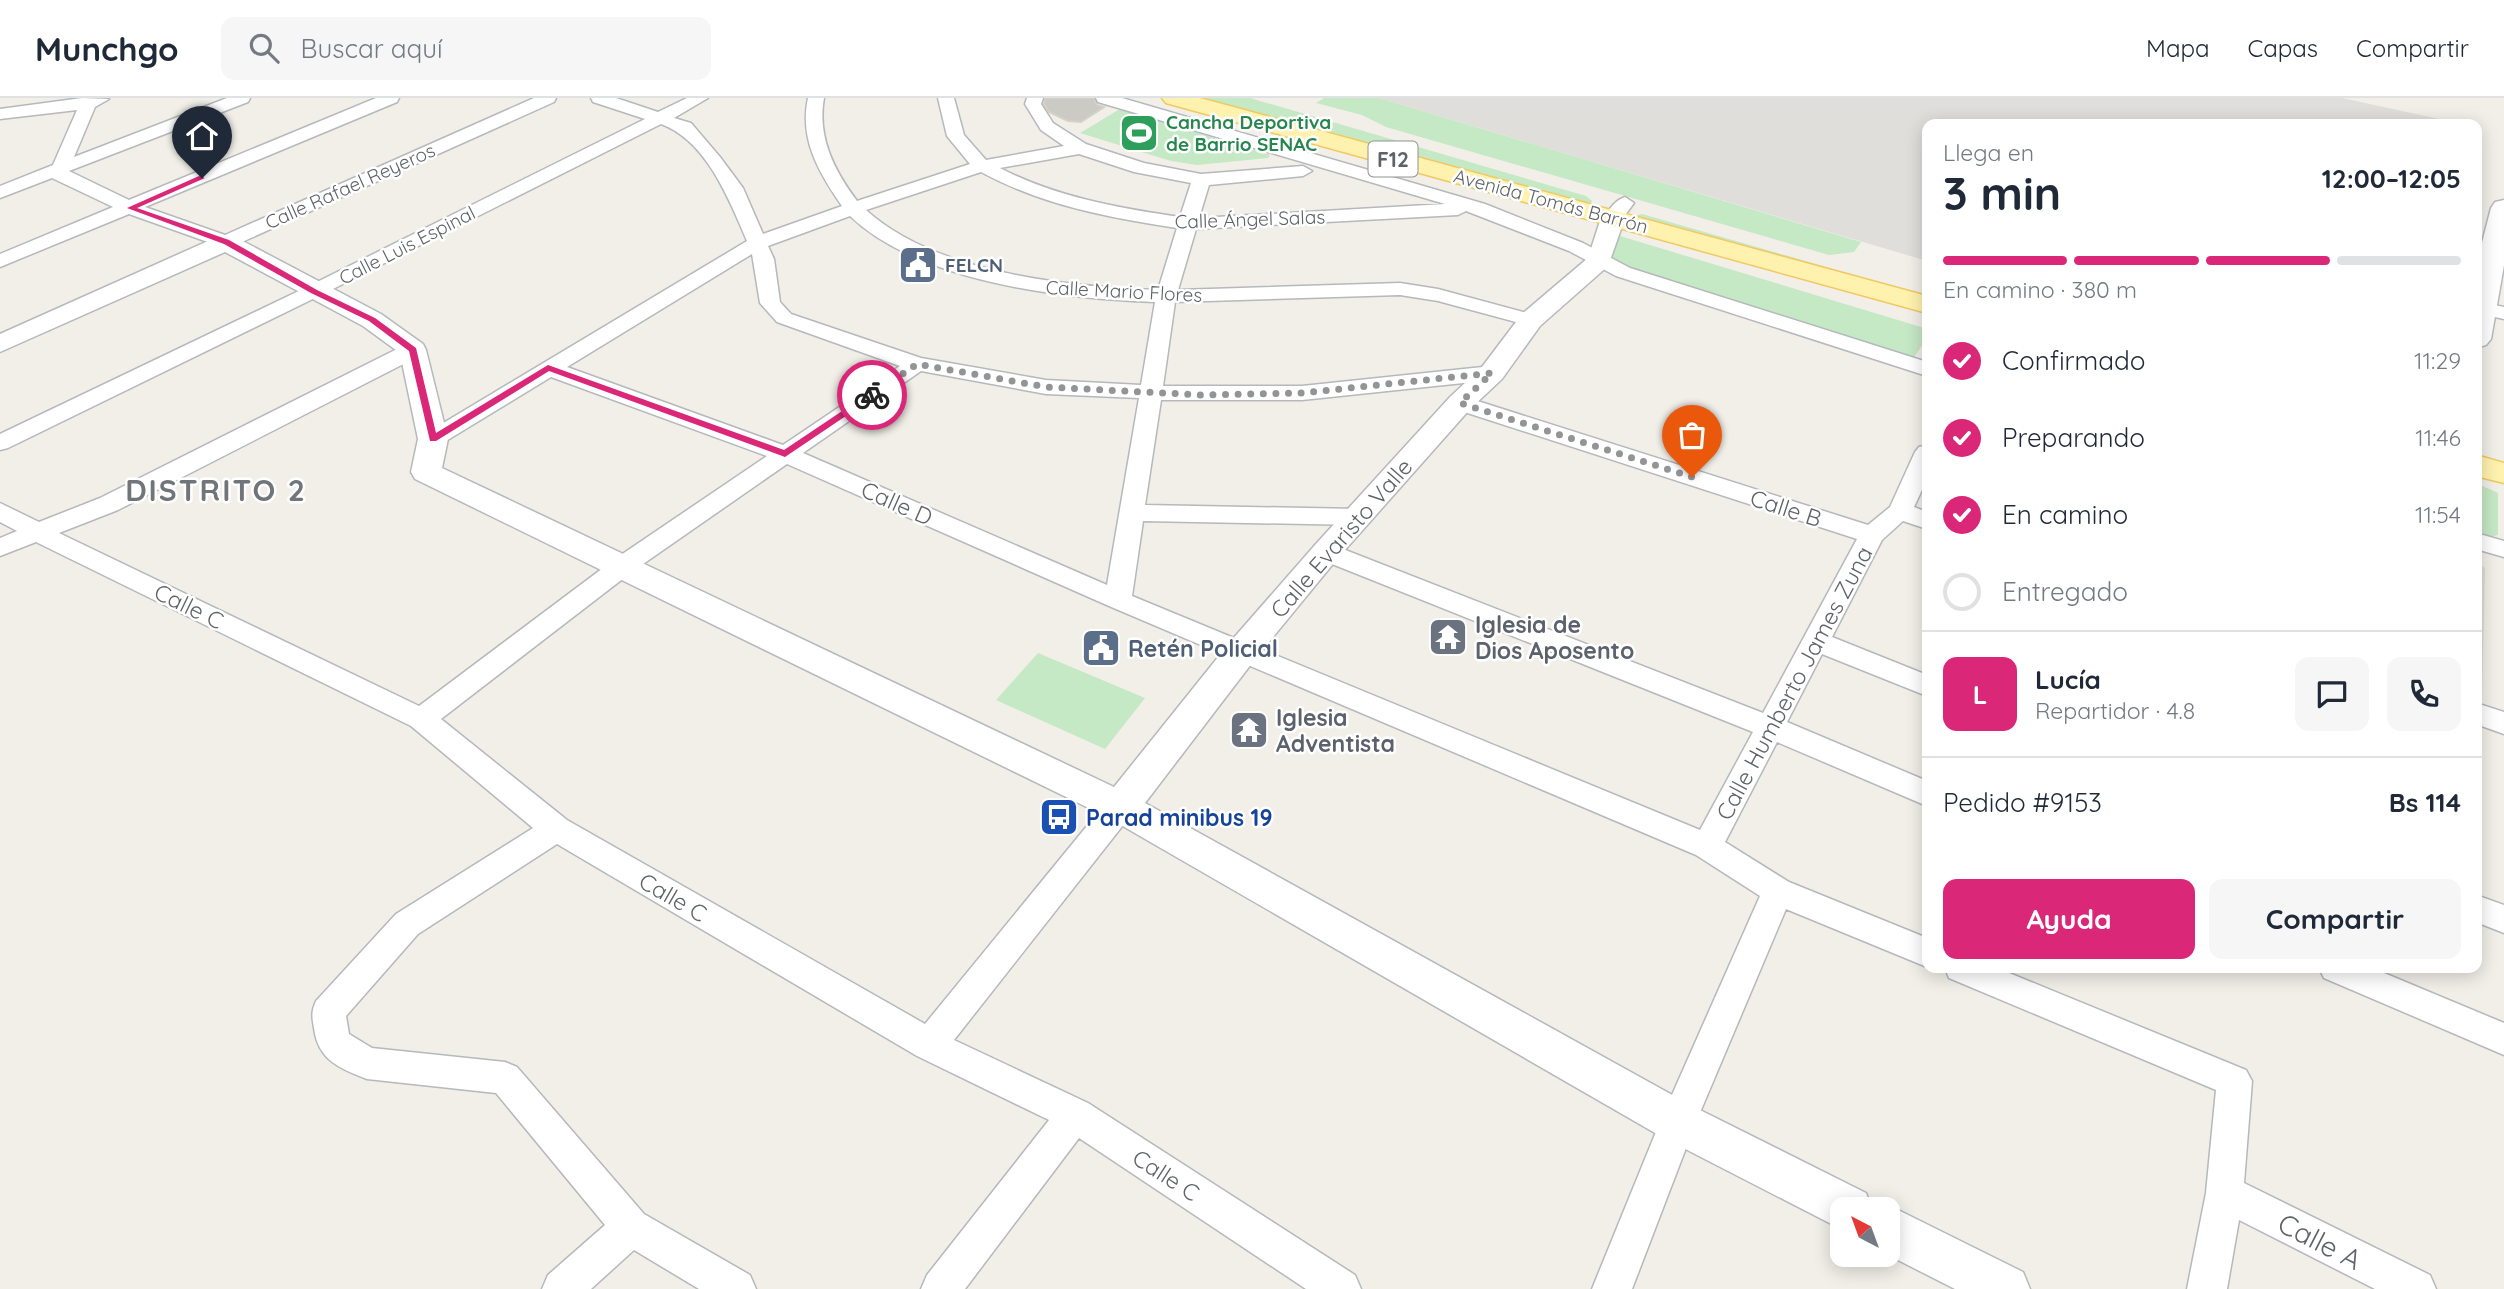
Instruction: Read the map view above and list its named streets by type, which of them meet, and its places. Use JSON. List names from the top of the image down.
{
  "streets": {
    "main road": ["F12", "Avenida Tomás Barrón"],
    "street": [
      "Calle Rafael Reyeros",
      "Calle Ángel Salas",
      "Calle Luis Espinal",
      "Calle Mario Flores",
      "Calle D",
      "Calle B",
      "Calle Evaristo Valle",
      "Calle C",
      "Calle Humberto James Zuna",
      "Calle A"
    ]
  },
  "crossings": [
    ["Avenida Tomás Barrón", "Calle Ángel Salas"],
    ["Calle Mario Flores", "Calle Evaristo Valle"],
    ["Calle D", "Calle Evaristo Valle"],
    ["Calle D", "Calle Humberto James Zuna"],
    ["Calle B", "Calle Evaristo Valle"],
    ["Calle B", "Calle Humberto James Zuna"],
    ["Calle Evaristo Valle", "Calle C"]
  ],
  "districts": ["DISTRITO 2"],
  "places": {
    "sports": ["Cancha Deportiva de Barrio SENAC"],
    "public building": ["FELCN", "Retén Policial"],
    "temple": ["Iglesia de Dios Aposento", "Iglesia Adventista"],
    "bus stop": ["Parad minibus 19"]
  },
  "north": "top left",
  "page": {
    "header": "Munchgo",
    "search": "Buscar aquí",
    "nav": ["Mapa", "Capas", "Compartir"],
    "heading": ["3 min", "Llega en", "12:00–12:05"],
    "panel": [
      "Lucía",
      "Repartidor · 4.8",
      "Pedido #9153",
      "Bs 114"
    ],
    "bar": "En camino · 380 m",
    "list": [
      ["Confirmado", "11:29"],
      ["Preparando", "11:46"],
      ["En camino", "11:54"],
      "Entregado"
    ],
    "round": "L",
    "buttons": ["Ayuda", "Compartir"]
  }
}
